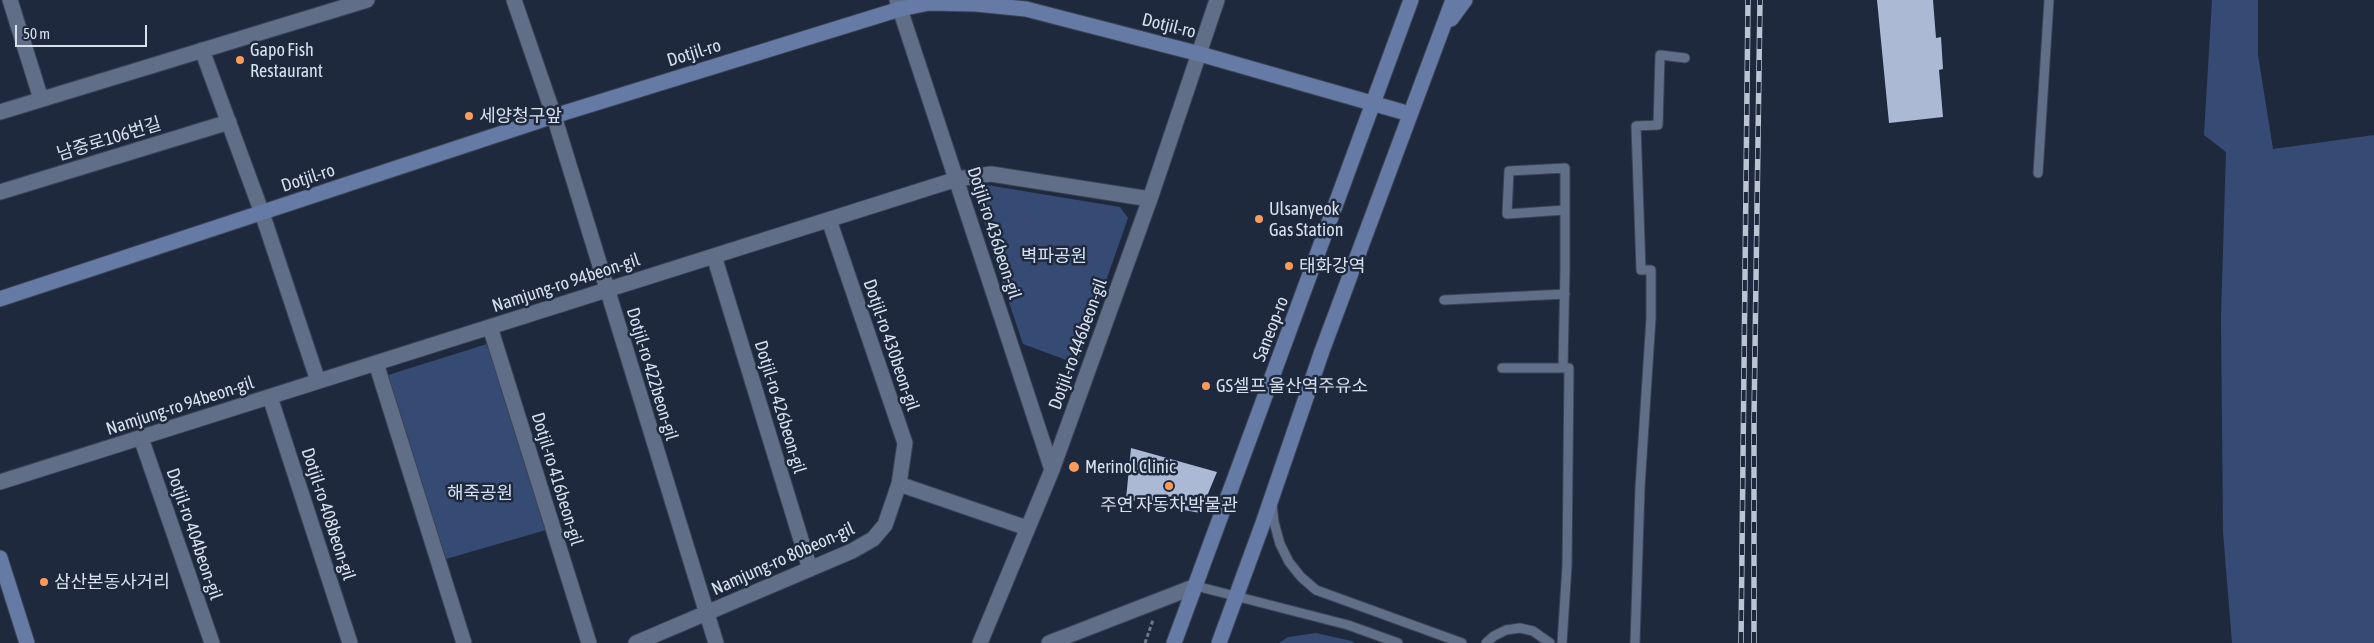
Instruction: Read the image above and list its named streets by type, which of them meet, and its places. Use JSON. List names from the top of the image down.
{
  "streets": {
    "main road": ["Dotjil-ro", "Saneop-ro"],
    "street": [
      "남중로106번길",
      "Dotjil-ro 436beon-gil",
      "Namjung-ro 94beon-gil",
      "Dotjil-ro 446beon-gil",
      "Dotjil-ro 430beon-gil",
      "Dotjil-ro 422beon-gil",
      "Dotjil-ro 426beon-gil",
      "Dotjil-ro 416beon-gil",
      "Dotjil-ro 408beon-gil",
      "Dotjil-ro 404beon-gil",
      "Namjung-ro 80beon-gil"
    ]
  },
  "crossings": [
    ["Dotjil-ro", "Dotjil-ro 436beon-gil"],
    ["Dotjil-ro", "Saneop-ro"],
    ["Dotjil-ro", "Dotjil-ro 446beon-gil"],
    ["Dotjil-ro", "Dotjil-ro 422beon-gil"],
    ["Dotjil-ro 436beon-gil", "Namjung-ro 94beon-gil"],
    ["Dotjil-ro 436beon-gil", "Dotjil-ro 446beon-gil"],
    ["Namjung-ro 94beon-gil", "Dotjil-ro 446beon-gil"],
    ["Namjung-ro 94beon-gil", "Dotjil-ro 430beon-gil"],
    ["Namjung-ro 94beon-gil", "Dotjil-ro 422beon-gil"],
    ["Namjung-ro 94beon-gil", "Dotjil-ro 426beon-gil"],
    ["Namjung-ro 94beon-gil", "Dotjil-ro 416beon-gil"],
    ["Namjung-ro 94beon-gil", "Dotjil-ro 408beon-gil"],
    ["Namjung-ro 94beon-gil", "Dotjil-ro 404beon-gil"],
    ["Dotjil-ro 430beon-gil", "Namjung-ro 80beon-gil"],
    ["Dotjil-ro 422beon-gil", "Namjung-ro 80beon-gil"],
    ["Dotjil-ro 426beon-gil", "Namjung-ro 80beon-gil"]
  ],
  "parks": ["벽파공원", "해죽공원"],
  "places": [
    "Gapo Fish Restaurant",
    "세양청구앞",
    "Ulsanyeok Gas Station",
    "태화강역",
    "GS셀프 울산역주유소",
    "Merinol Clinic",
    "주연 자동차 박물관",
    "삼산본동사거리"
  ],
  "scale_bar": "50 m"
}
